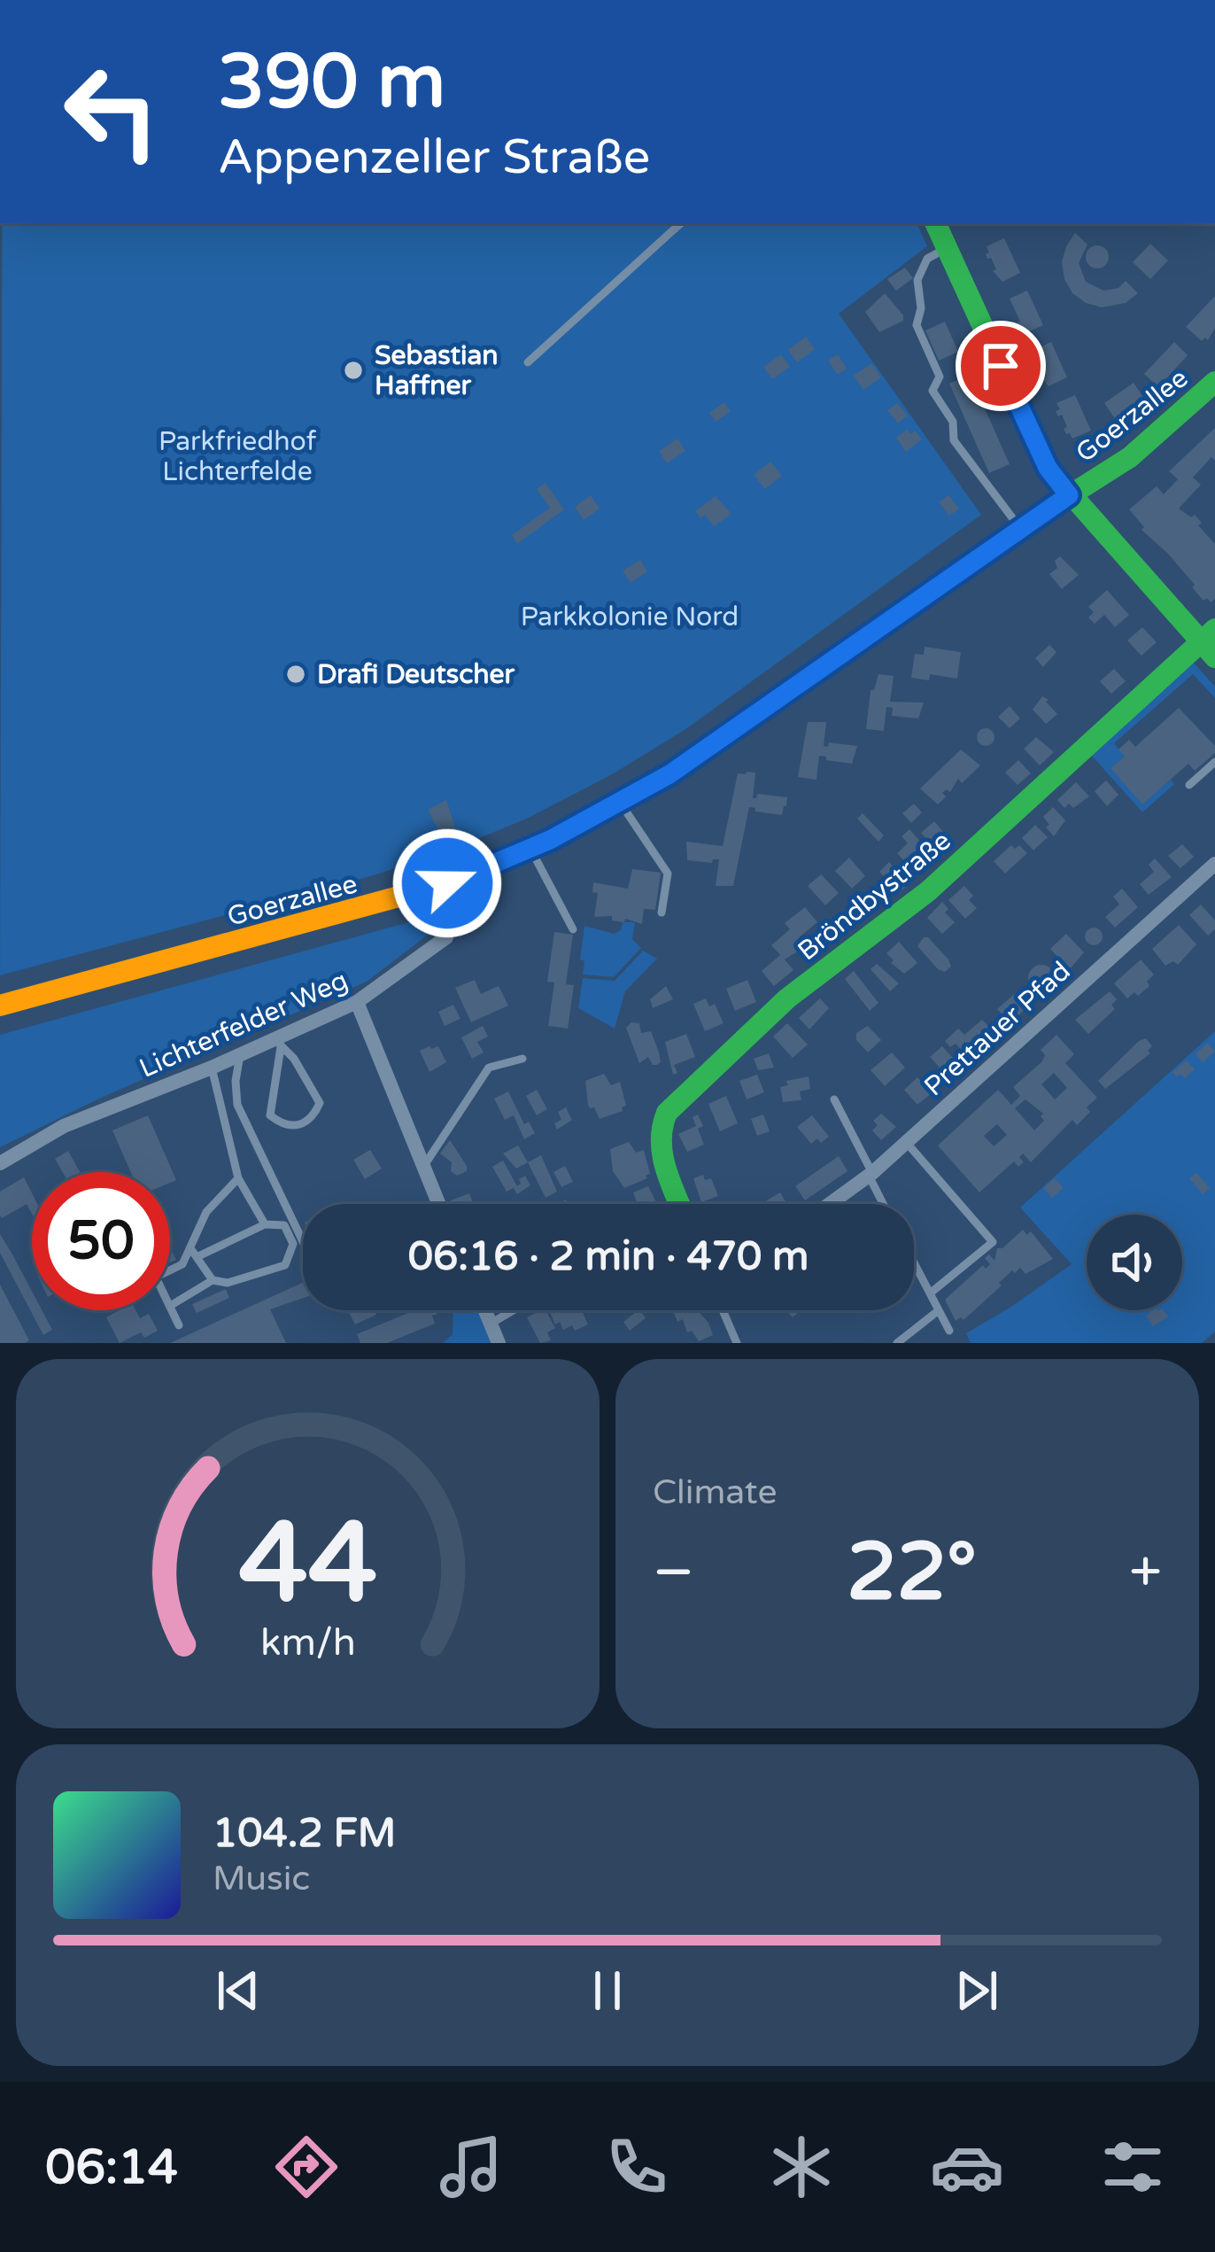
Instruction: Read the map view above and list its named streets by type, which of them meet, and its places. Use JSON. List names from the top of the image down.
{
  "streets": {
    "main road": ["Goerzallee", "Bröndbystraße"],
    "street": ["Lichterfelder Weg", "Prettauer Pfad"]
  },
  "crossings": [
    ["Goerzallee", "Lichterfelder Weg"]
  ],
  "parks": ["Parkfriedhof Lichterfelde", "Parkkolonie Nord"],
  "places": ["Sebastian Haffner", "Drafi Deutscher"],
  "page": {
    "turn": ["390 m", "Appenzeller Straße"],
    "limit": "50",
    "trip": "06:16 · 2 min · 470 m",
    "tile": "Climate",
    "heat": ["−", "22°", "+"],
    "song": ["104.2 FM", "Music"],
    "tabs": "06:14",
    "gauge": ["44", "km/h"]
  }
}
